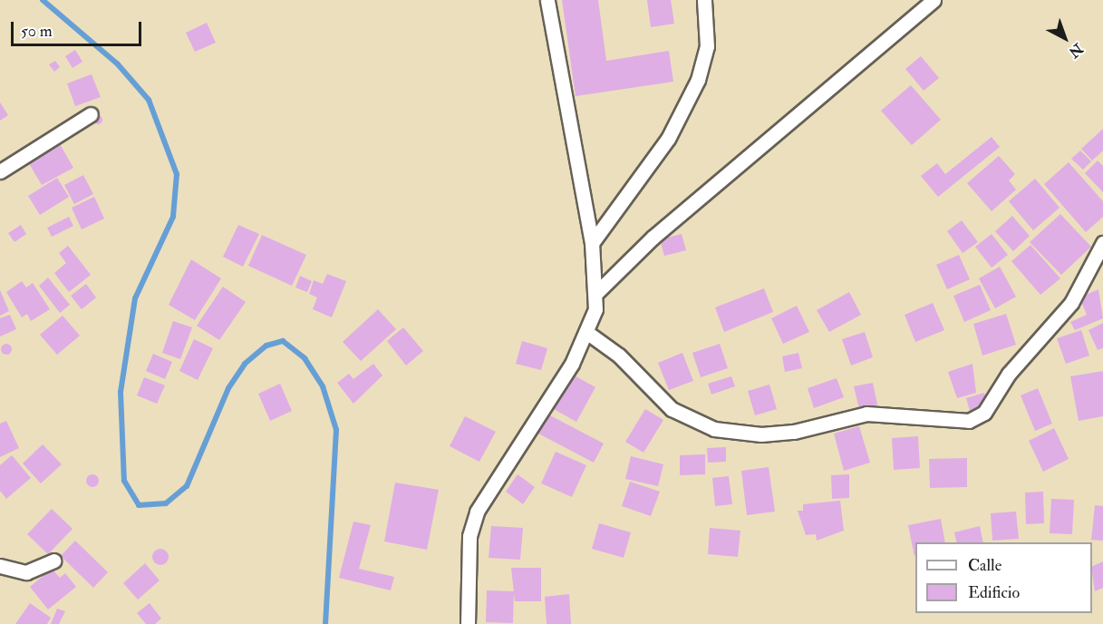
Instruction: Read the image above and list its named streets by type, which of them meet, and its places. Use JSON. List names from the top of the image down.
{
  "legend": ["Calle", "Edificio"],
  "scale_bar": "50 m",
  "north": "bottom right"
}
